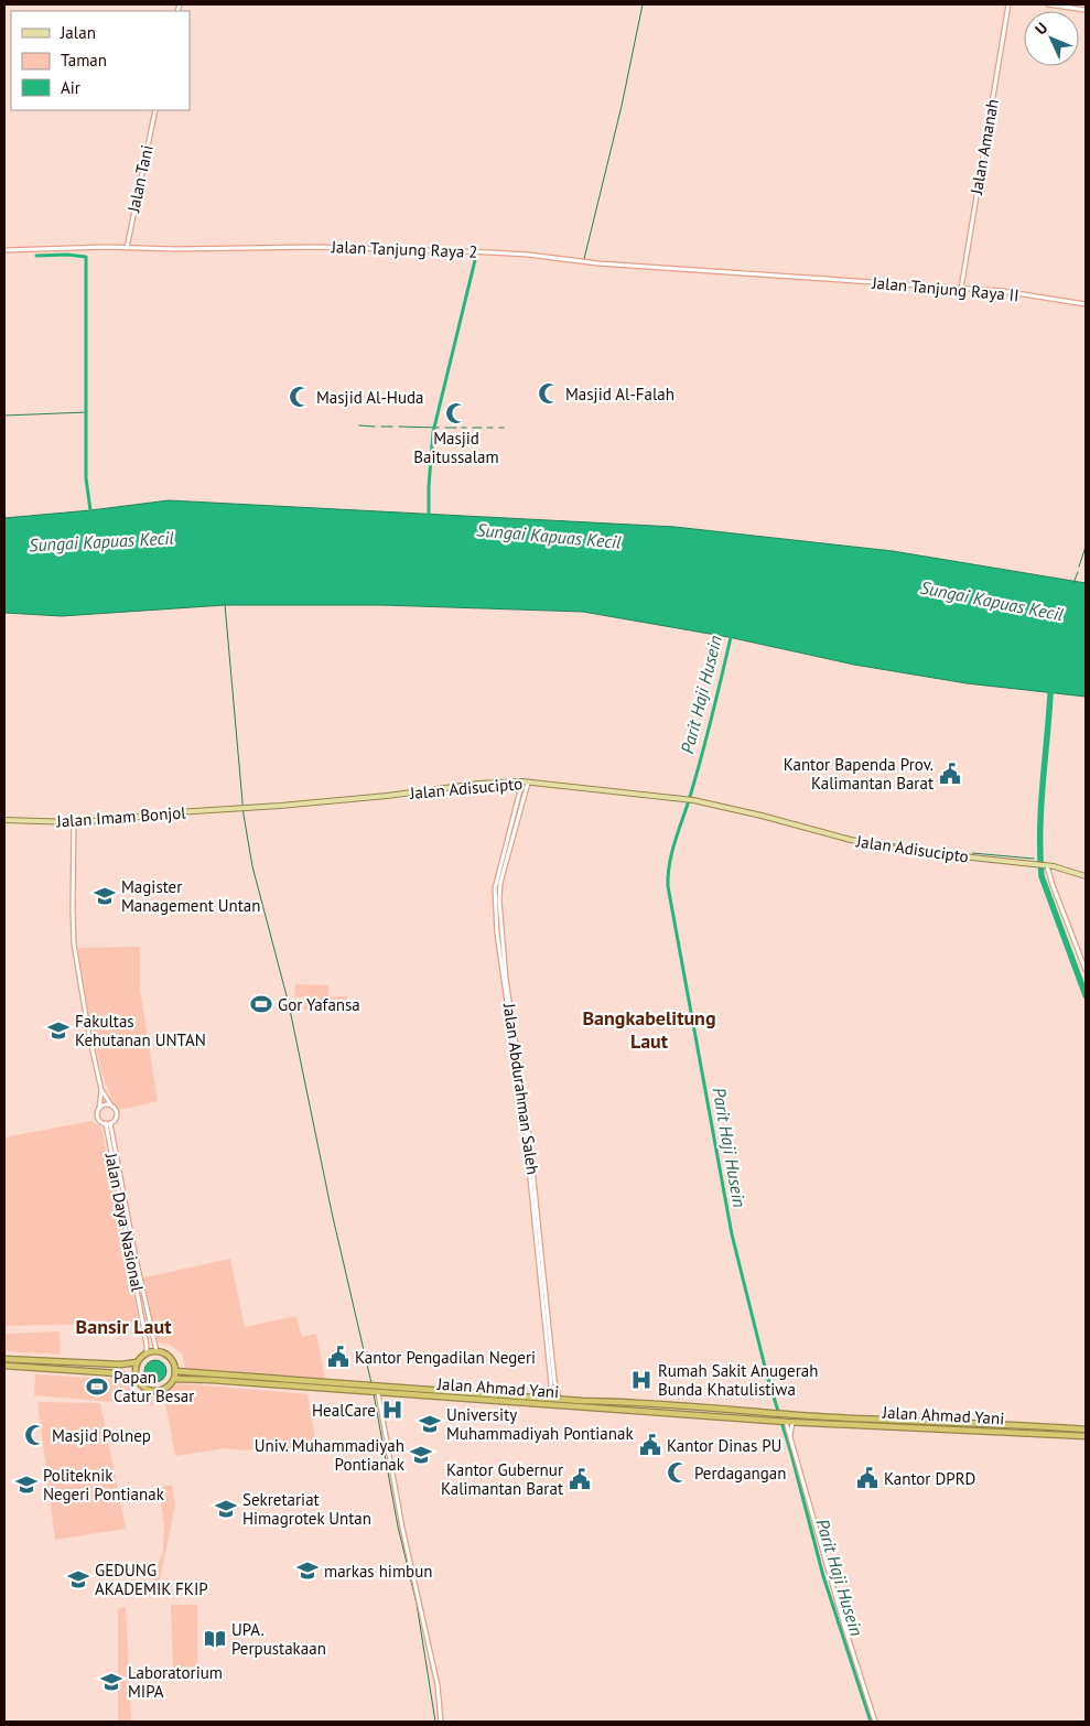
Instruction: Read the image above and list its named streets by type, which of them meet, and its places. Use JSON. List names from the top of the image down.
{
  "streets": {
    "highway": ["Jalan Ahmad Yani"],
    "main road": ["Jalan Adisucipto", "Jalan Imam Bonjol"],
    "street": [
      "Jalan Amanah",
      "Jalan Tani",
      "Jalan Tanjung Raya 2",
      "Jalan Tanjung Raya II",
      "Jalan Abdurahman Saleh",
      "Jalan Daya Nasional"
    ]
  },
  "crossings": [
    ["Jalan Amanah", "Jalan Tanjung Raya II"],
    ["Jalan Tani", "Jalan Tanjung Raya 2"],
    ["Jalan Tanjung Raya 2", "Jalan Tanjung Raya II"],
    ["Jalan Adisucipto", "Jalan Imam Bonjol"],
    ["Jalan Adisucipto", "Jalan Abdurahman Saleh"],
    ["Jalan Abdurahman Saleh", "Jalan Ahmad Yani"],
    ["Jalan Daya Nasional", "Jalan Ahmad Yani"]
  ],
  "districts": ["Bangkabelitung Laut", "Bansir Laut"],
  "water": ["Sungai Kapuas Kecil", "Parit Haji Husein"],
  "places": {
    "mosque": [
      "Masjid Al-Falah",
      "Masjid Al-Huda",
      "Masjid Baitussalam",
      "Masjid Polnep",
      "Perdagangan"
    ],
    "public building": [
      "Kantor Bapenda Prov. Kalimantan Barat",
      "Kantor Pengadilan Negeri",
      "Kantor Dinas PU",
      "Kantor DPRD",
      "Kantor Gubernur Kalimantan Barat"
    ],
    "school or university": [
      "Magister Management Untan",
      "Fakultas Kehutanan UNTAN",
      "University Muhammadiyah Pontianak",
      "Univ. Muhammadiyah Pontianak",
      "Politeknik Negeri Pontianak",
      "Sekretariat Himagrotek Untan",
      "markas himbun",
      "GEDUNG AKADEMIK FKIP",
      "Laboratorium MIPA"
    ],
    "sports": ["Gor Yafansa", "Papan Catur Besar"],
    "hospital": ["Rumah Sakit Anugerah Bunda Khatulistiwa", "HealCare"],
    "library": ["UPA. Perpustakaan"]
  },
  "legend": ["Jalan", "Taman", "Air"],
  "north": "top left"
}
